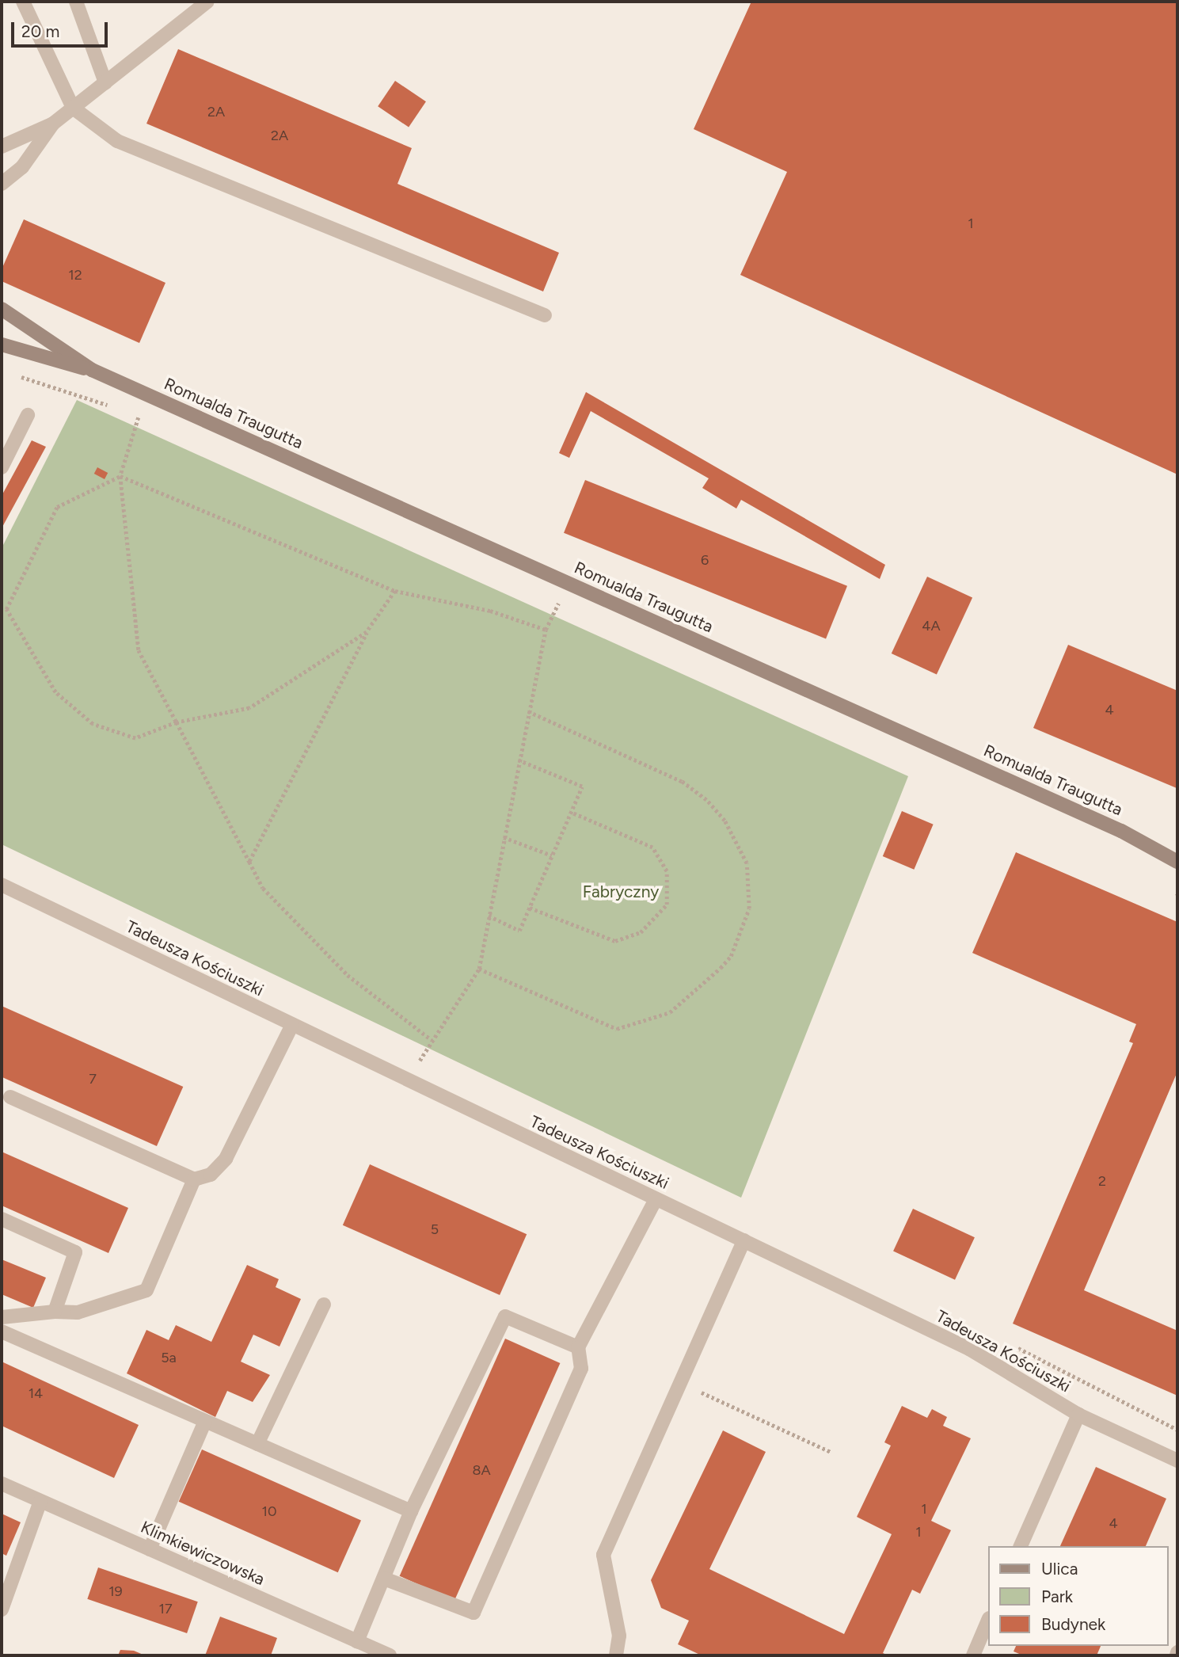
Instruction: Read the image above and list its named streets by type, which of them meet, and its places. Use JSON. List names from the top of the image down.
{
  "streets": {
    "main road": ["Romualda Traugutta"],
    "street": ["Tadeusza Kościuszki", "Klimkiewiczowska"]
  },
  "parks": ["Fabryczny"],
  "house_numbers": [
    "2A",
    "2A",
    "1",
    "12",
    "6",
    "4A",
    "4",
    "7",
    "2",
    "5",
    "5a",
    "14",
    "8A",
    "1",
    "10",
    "4",
    "1",
    "19",
    "17"
  ],
  "legend": ["Ulica", "Park", "Budynek"],
  "scale_bar": "20 m"
}
